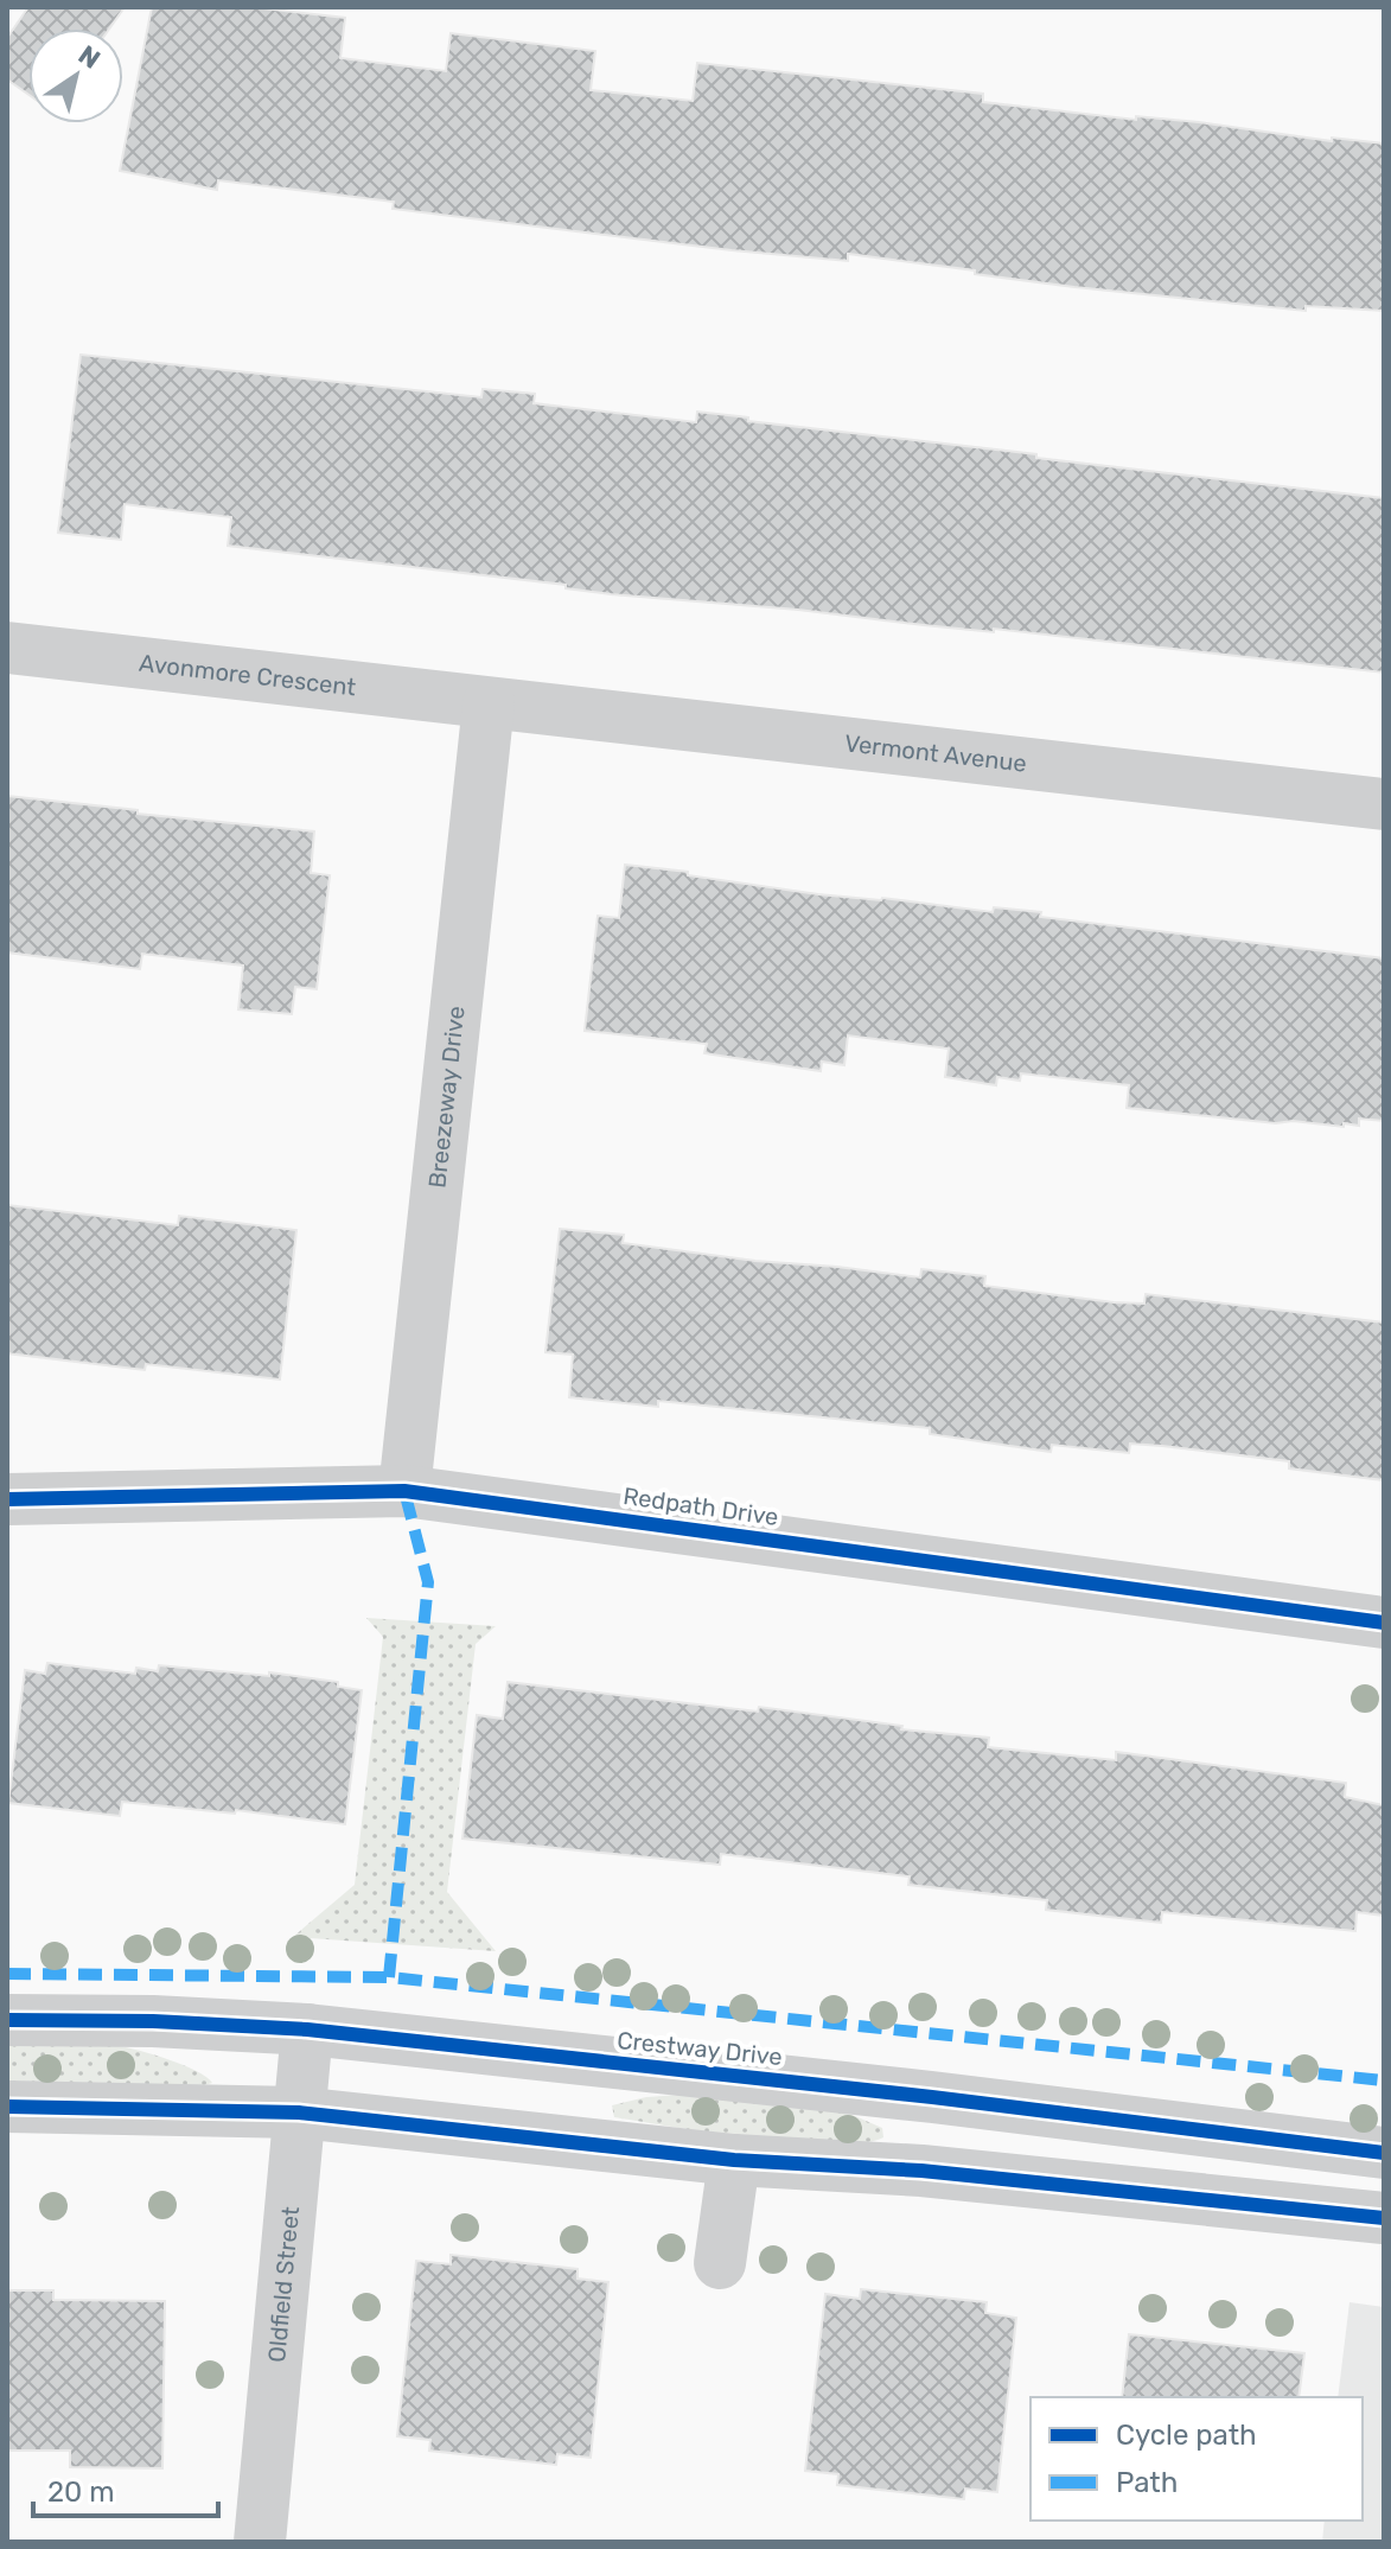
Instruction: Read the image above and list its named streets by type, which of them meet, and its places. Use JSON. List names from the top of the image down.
{
  "streets": {
    "street": [
      "Avonmore Crescent",
      "Vermont Avenue",
      "Breezeway Drive",
      "Redpath Drive",
      "Crestway Drive",
      "Oldfield Street"
    ]
  },
  "crossings": [
    ["Avonmore Crescent", "Vermont Avenue"],
    ["Avonmore Crescent", "Breezeway Drive"],
    ["Vermont Avenue", "Breezeway Drive"],
    ["Breezeway Drive", "Redpath Drive"],
    ["Crestway Drive", "Oldfield Street"]
  ],
  "legend": ["Cycle path", "Path"],
  "scale_bar": "20 m",
  "north": "top right"
}
